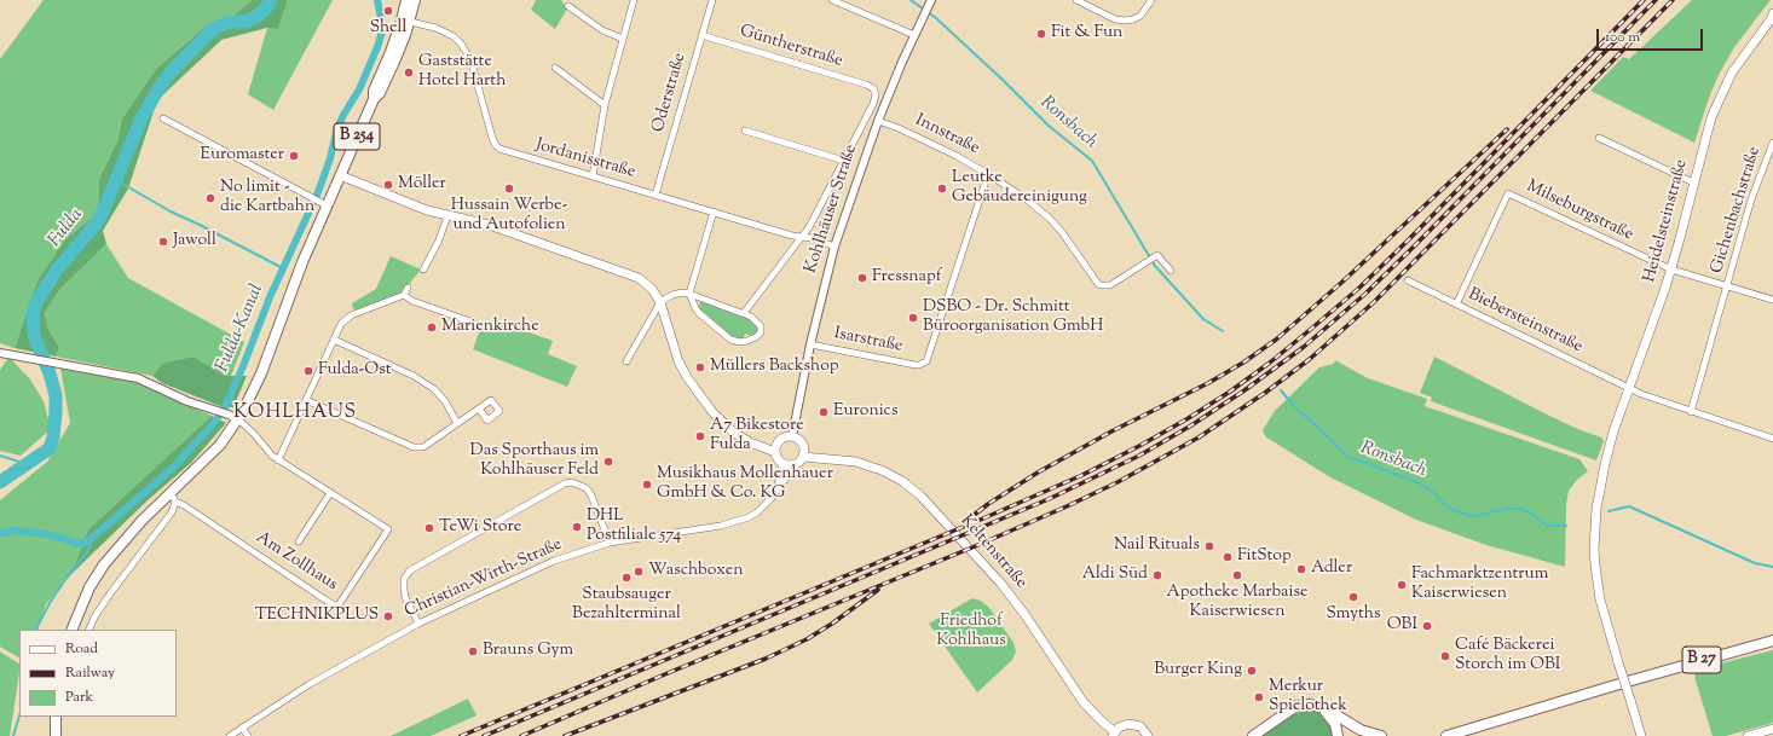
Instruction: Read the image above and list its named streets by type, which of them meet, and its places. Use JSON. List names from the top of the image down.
{
  "streets": {
    "main road": [
      "B 254",
      "Heidelsteinstraße",
      "Keltenstraße",
      "B 27"
    ],
    "street": [
      "Güntherstraße",
      "Oderstraße",
      "Innstraße",
      "Jordanisstraße",
      "Kohlhäuser Straße",
      "Gichenbachstraße",
      "Milseburgstraße",
      "Biebersteinstraße",
      "Isarstraße",
      "Am Zollhaus",
      "Christian-Wirth-Straße"
    ]
  },
  "crossings": [
    ["Güntherstraße", "Oderstraße"],
    ["Oderstraße", "Jordanisstraße"],
    ["Innstraße", "Kohlhäuser Straße"],
    ["Innstraße", "Isarstraße"],
    ["B 254", "Jordanisstraße"],
    ["B 254", "Am Zollhaus"],
    ["Jordanisstraße", "Kohlhäuser Straße"],
    ["Kohlhäuser Straße", "Isarstraße"],
    ["Kohlhäuser Straße", "Keltenstraße"],
    ["Kohlhäuser Straße", "Christian-Wirth-Straße"],
    ["Gichenbachstraße", "Biebersteinstraße"],
    ["Milseburgstraße", "Heidelsteinstraße"],
    ["Milseburgstraße", "Biebersteinstraße"],
    ["Heidelsteinstraße", "Biebersteinstraße"],
    ["Keltenstraße", "Christian-Wirth-Straße"]
  ],
  "districts": ["KOHLHAUS"],
  "water": ["Ronsbach", "Fulda", "Fulda-Kanal"],
  "parks": ["Friedhof Kohlhaus"],
  "places": [
    "Shell",
    "Fit & Fun",
    "Gaststätte Hotel Harth",
    "Euromaster",
    "Möller",
    "Hussain Werbe- und Autofolien",
    "Leutke Gebäudereinigung",
    "No limit - die Kartbahn",
    "Jawoll",
    "Fressnapf",
    "DSBO - Dr. Schmitt Büroorganisation GmbH",
    "Marienkirche",
    "Müllers Backshop",
    "Fulda-Ost",
    "Euronics",
    "A7 Bikestore Fulda",
    "Das Sporthaus im Kohlhäuser Feld",
    "Musikhaus Mollenhauer GmbH & Co. KG",
    "DHL Postfiliale 574",
    "TeWi Store",
    "Nail Rituals",
    "FitStop",
    "Adler",
    "Waschboxen",
    "Aldi Süd",
    "Apotheke Marbaise Kaiserwiesen",
    "Staubsauger Bezahlterminal",
    "Fachmarktzentrum Kaiserwiesen",
    "Smyths",
    "TECHNIKPLUS",
    "OBI",
    "Brauns Gym",
    "Café Bäckerei Storch im OBI",
    "Burger King",
    "Merkur Spielothek"
  ],
  "legend": ["Road", "Railway", "Park"],
  "scale_bar": "100 m"
}
